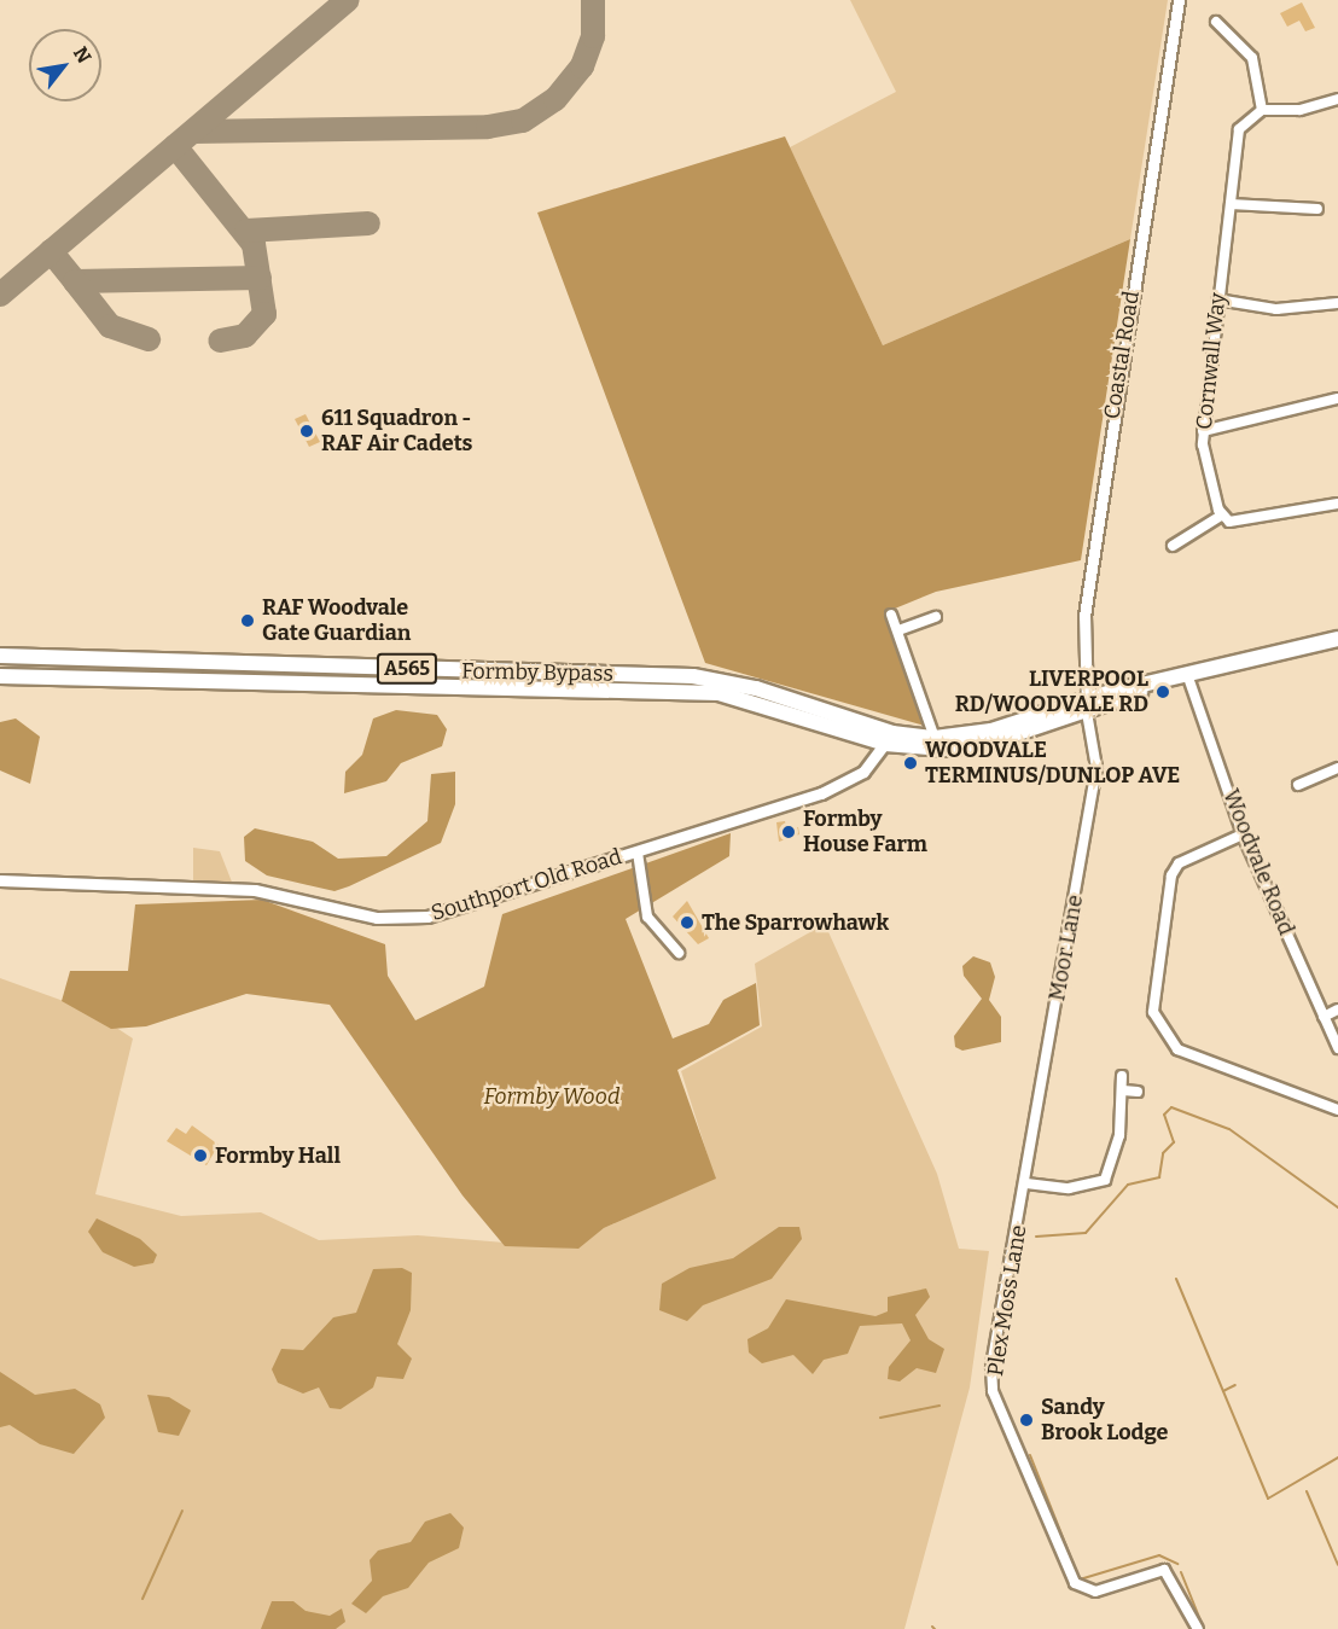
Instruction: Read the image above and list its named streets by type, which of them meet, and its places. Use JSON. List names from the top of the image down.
{
  "streets": {
    "highway": ["A565", "Formby Bypass"],
    "street": [
      "Coastal Road",
      "Cornwall Way",
      "Woodvale Road",
      "Southport Old Road",
      "Moor Lane",
      "Plex Moss Lane"
    ]
  },
  "crossings": [
    ["Coastal Road", "A565"],
    ["Coastal Road", "Moor Lane"],
    ["A565", "Formby Bypass"],
    ["A565", "Woodvale Road"],
    ["A565", "Southport Old Road"],
    ["A565", "Moor Lane"],
    ["Formby Bypass", "Southport Old Road"],
    ["Moor Lane", "Plex Moss Lane"]
  ],
  "parks": ["Formby Wood"],
  "places": [
    "611 Squadron - RAF Air Cadets",
    "RAF Woodvale Gate Guardian",
    "LIVERPOOL RD/WOODVALE RD",
    "WOODVALE TERMINUS/DUNLOP AVE",
    "Formby House Farm",
    "The Sparrowhawk",
    "Formby Hall",
    "Sandy Brook Lodge"
  ],
  "north": "top right"
}
